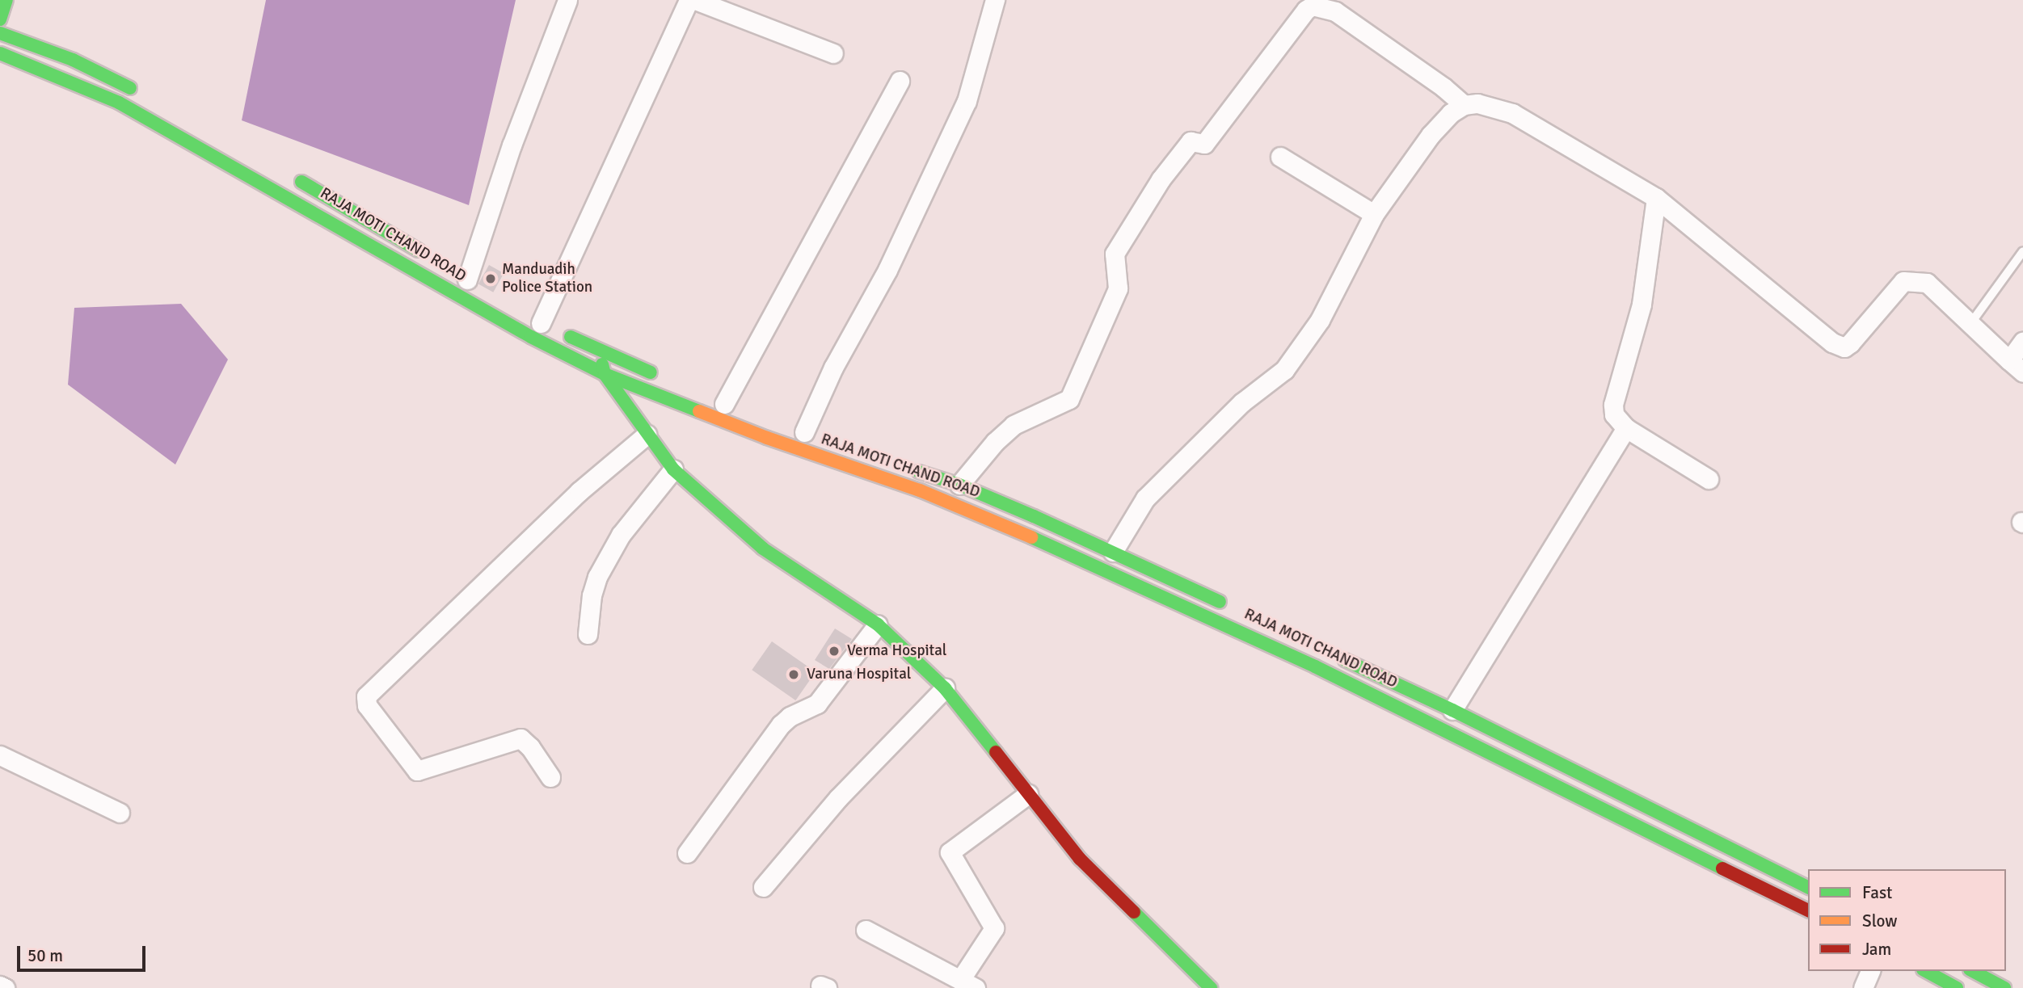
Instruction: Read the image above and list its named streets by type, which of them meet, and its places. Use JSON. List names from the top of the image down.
{
  "streets": {
    "main road": ["RAJA MOTI CHAND ROAD"]
  },
  "places": ["Manduadih Police Station", "Verma Hospital", "Varuna Hospital"],
  "legend": ["Fast", "Slow", "Jam"],
  "scale_bar": "50 m"
}
